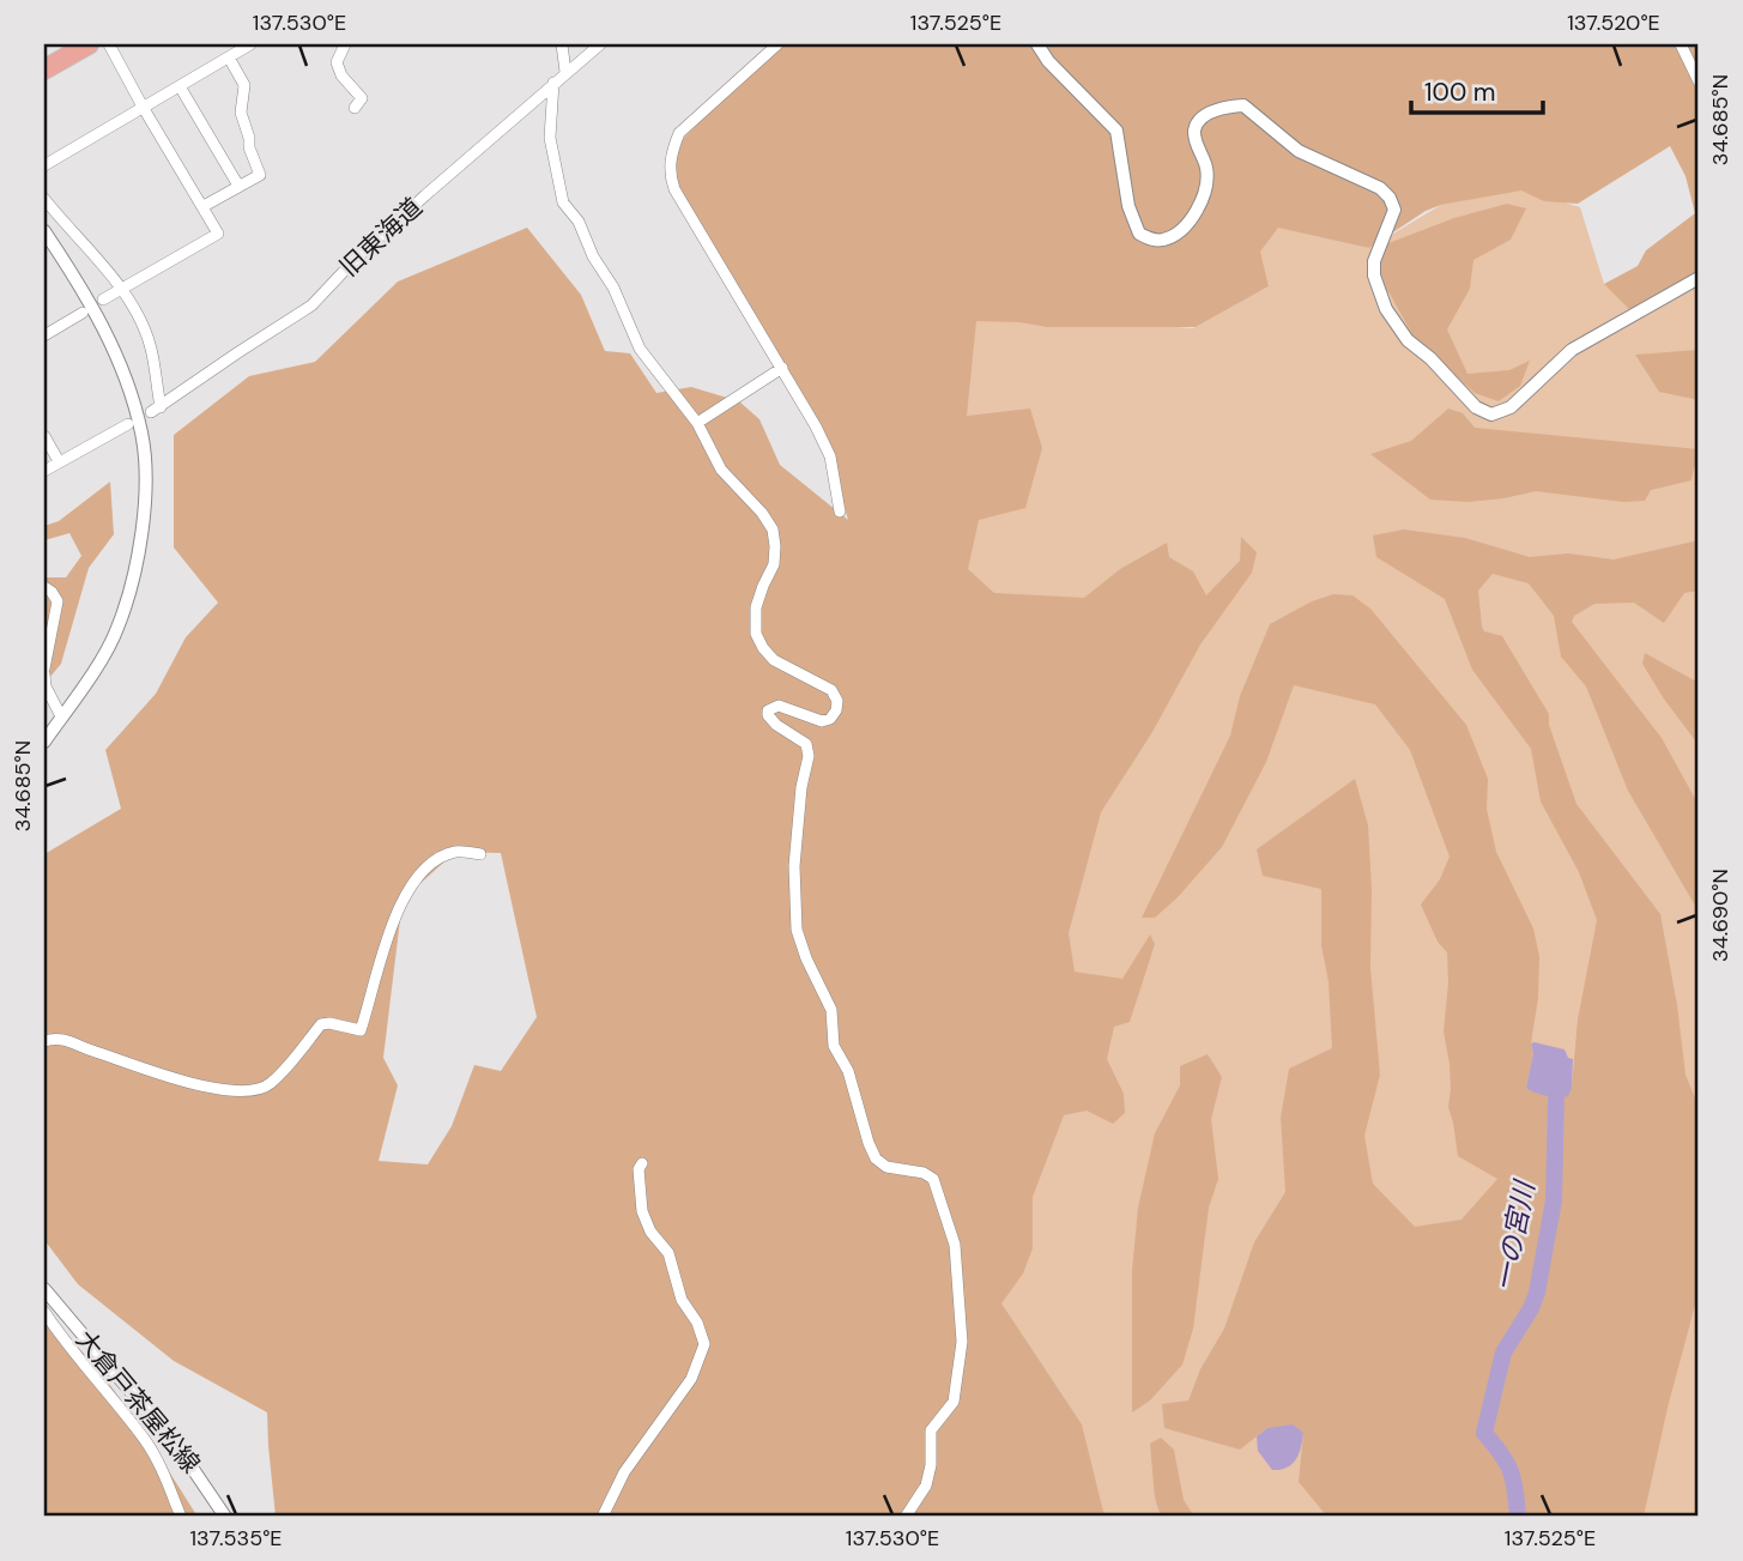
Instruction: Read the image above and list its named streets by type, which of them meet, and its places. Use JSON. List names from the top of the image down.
{
  "streets": {
    "street": ["旧東海道", "大倉戸茶屋松線"]
  },
  "water": ["一の宮川"],
  "scale_bar": "100 m",
  "coordinates": [
    "137.530°E",
    "137.525°E",
    "137.520°E",
    "34.685°N",
    "34.690°N",
    "137.535°E"
  ]
}
